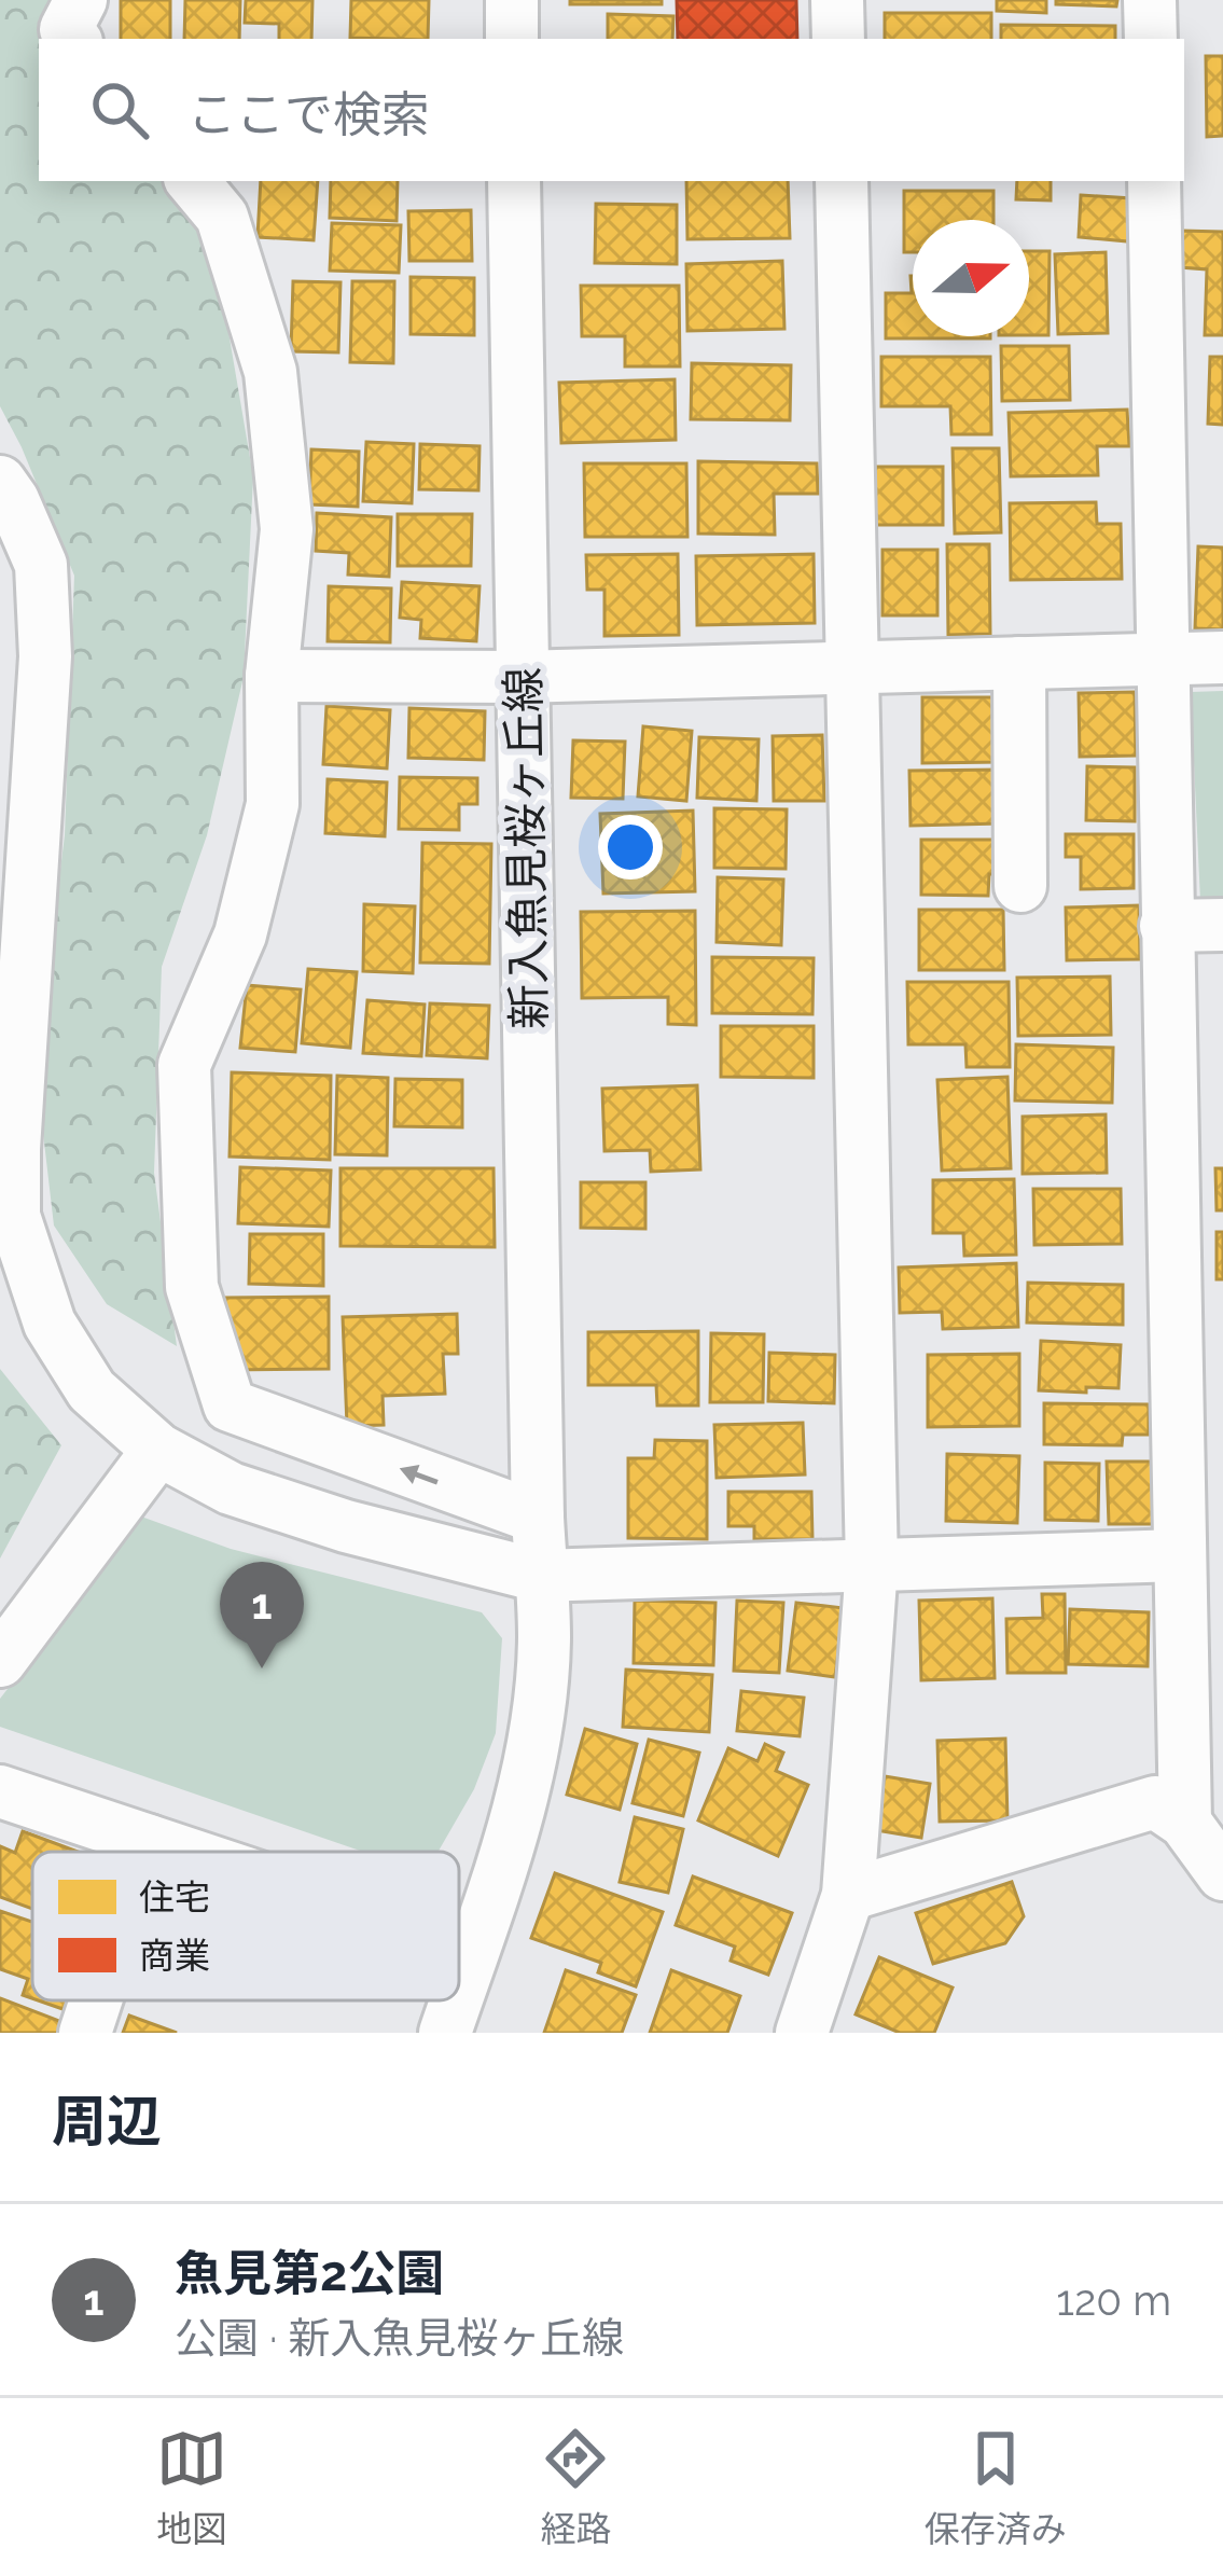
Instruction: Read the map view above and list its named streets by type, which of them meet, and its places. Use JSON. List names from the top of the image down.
{
  "streets": {
    "street": ["新入魚見桜ヶ丘線"]
  },
  "legend": ["住宅", "商業"],
  "north": "right",
  "page": {
    "search": "ここで検索",
    "pins": "1",
    "heading": "周辺",
    "list": [
      {
        "mark": "1",
        "name": "魚見第2公園",
        "note": "公園 · 新入魚見桜ヶ丘線",
        "value": "120 m"
      }
    ],
    "nav": ["地図", "経路", "保存済み"]
  }
}
